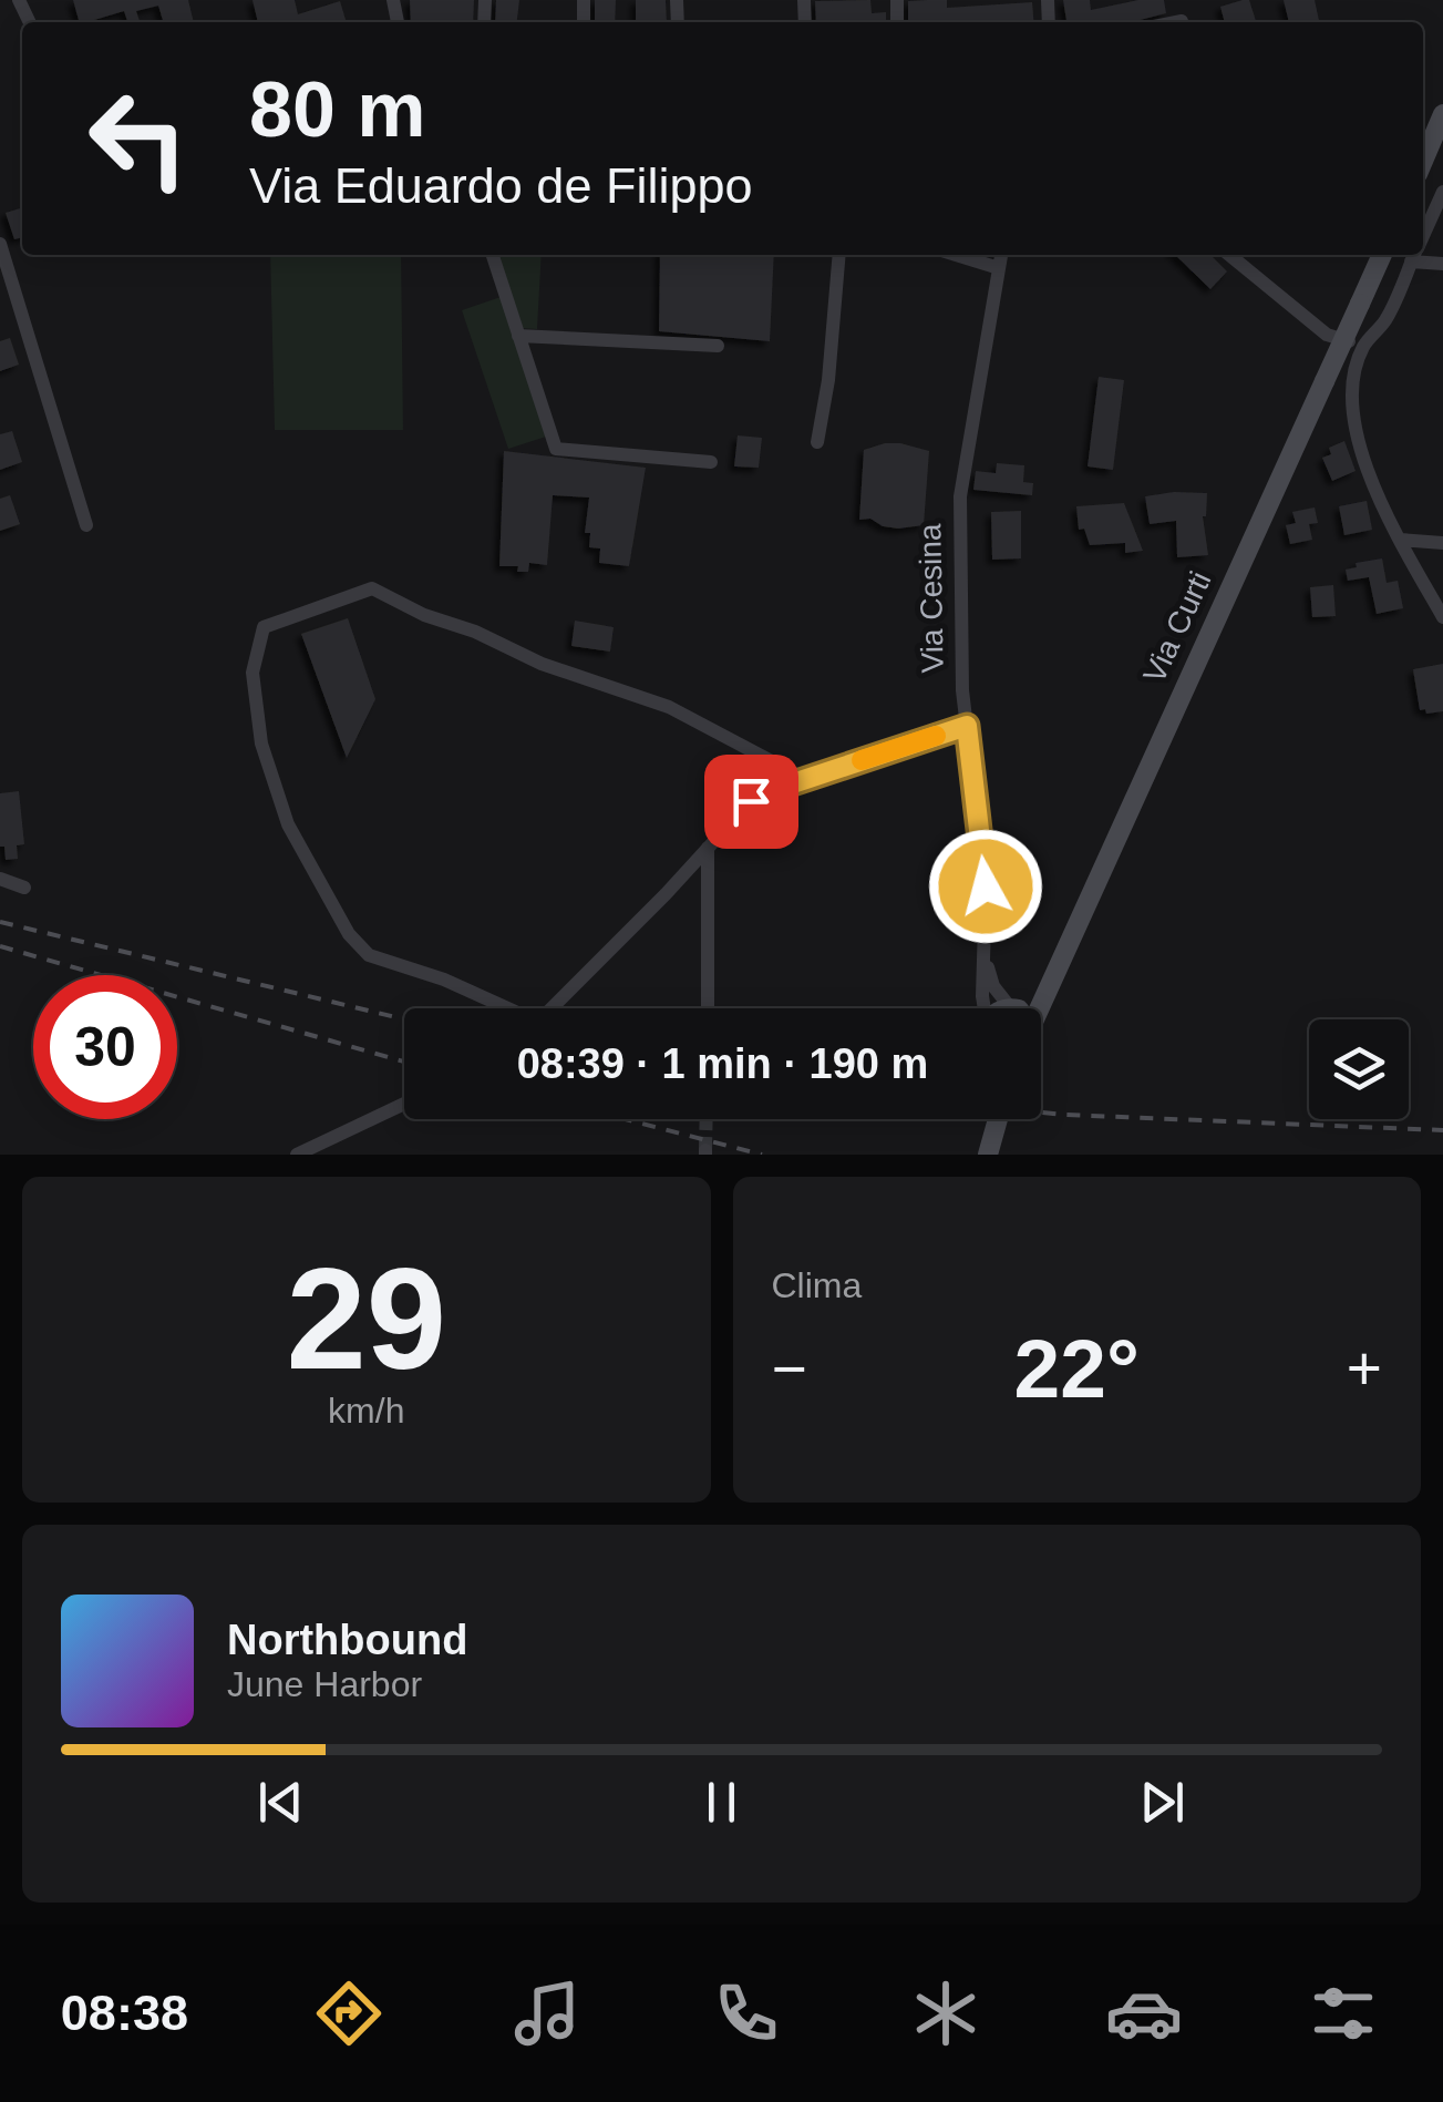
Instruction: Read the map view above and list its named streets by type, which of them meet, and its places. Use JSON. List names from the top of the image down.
{
  "streets": {
    "main road": ["Via Curti"],
    "street": ["Via Cesina"]
  },
  "page": {
    "turn": ["80 m", "Via Eduardo de Filippo"],
    "limit": "30",
    "trip": "08:39 · 1 min · 190 m",
    "tile": [
      ["29", "km/h"],
      "Clima"
    ],
    "heat": ["−", "22°", "+"],
    "song": ["Northbound", "June Harbor"],
    "tabs": "08:38"
  }
}
